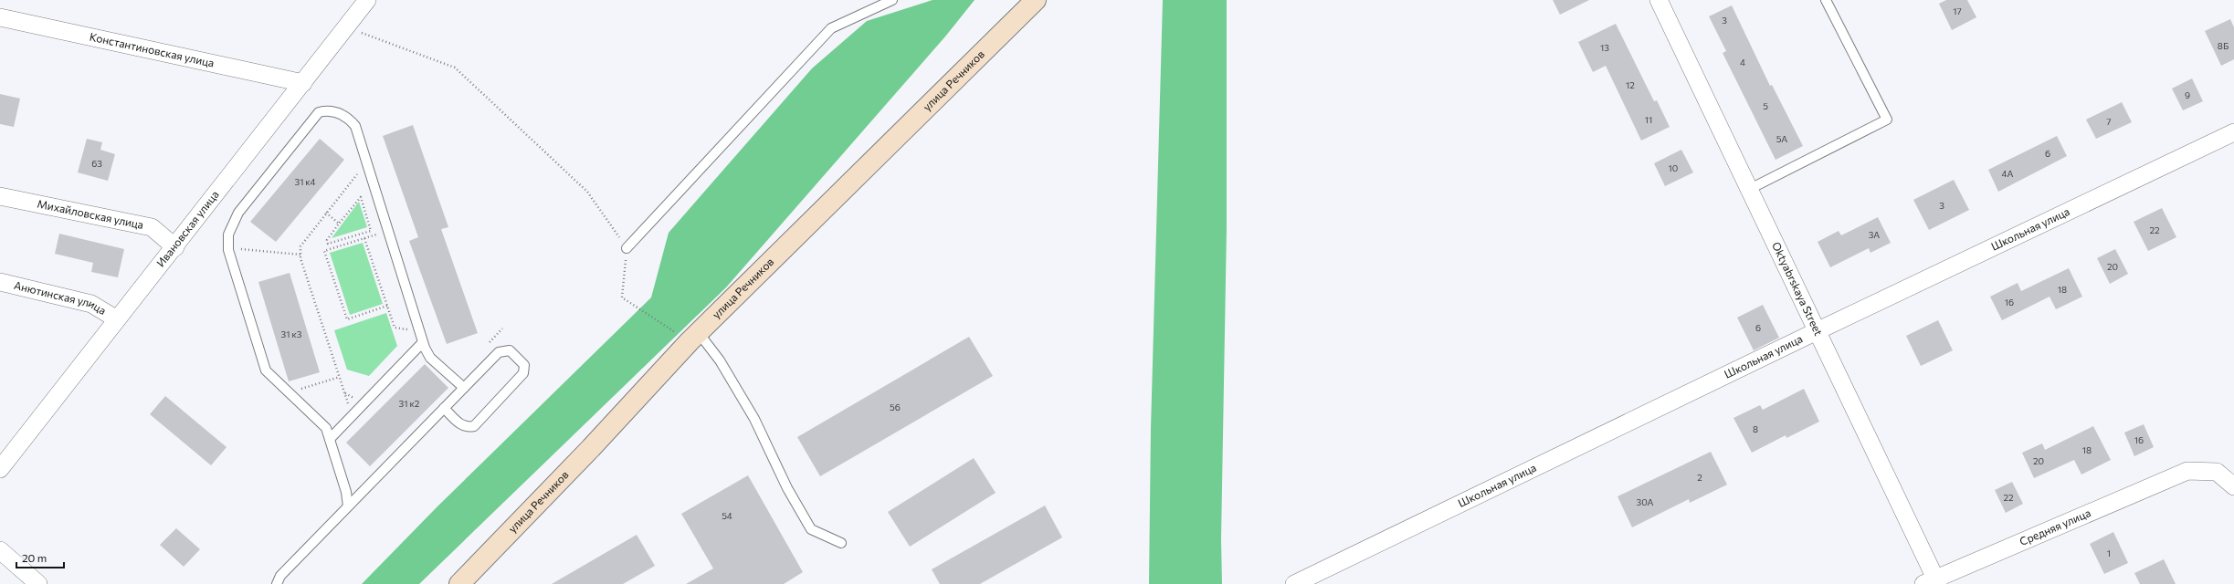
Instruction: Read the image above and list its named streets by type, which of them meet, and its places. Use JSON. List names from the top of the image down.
{
  "streets": {
    "street": [
      "Константиновская улица",
      "улица Речников",
      "Михайловская улица",
      "Ивановская улица",
      "Школьная улица",
      "Oktyabrskaya Street",
      "Анютинская улица",
      "Средняя улица"
    ]
  },
  "crossings": [
    ["Константиновская улица", "Ивановская улица"],
    ["Михайловская улица", "Ивановская улица"],
    ["Ивановская улица", "Анютинская улица"],
    ["Школьная улица", "Oktyabrskaya Street"],
    ["Oktyabrskaya Street", "Средняя улица"]
  ],
  "house_numbers": [
    "17",
    "3",
    "8Б",
    "13",
    "4",
    "12",
    "9",
    "5",
    "11",
    "7",
    "5А",
    "6",
    "63",
    "10",
    "4А",
    "31 к4",
    "3",
    "22",
    "3А",
    "20",
    "18",
    "16",
    "6",
    "31 к3",
    "31 к2",
    "56",
    "8",
    "16",
    "18",
    "20",
    "2",
    "22",
    "30А",
    "54",
    "1"
  ],
  "scale_bar": "20 m"
}
